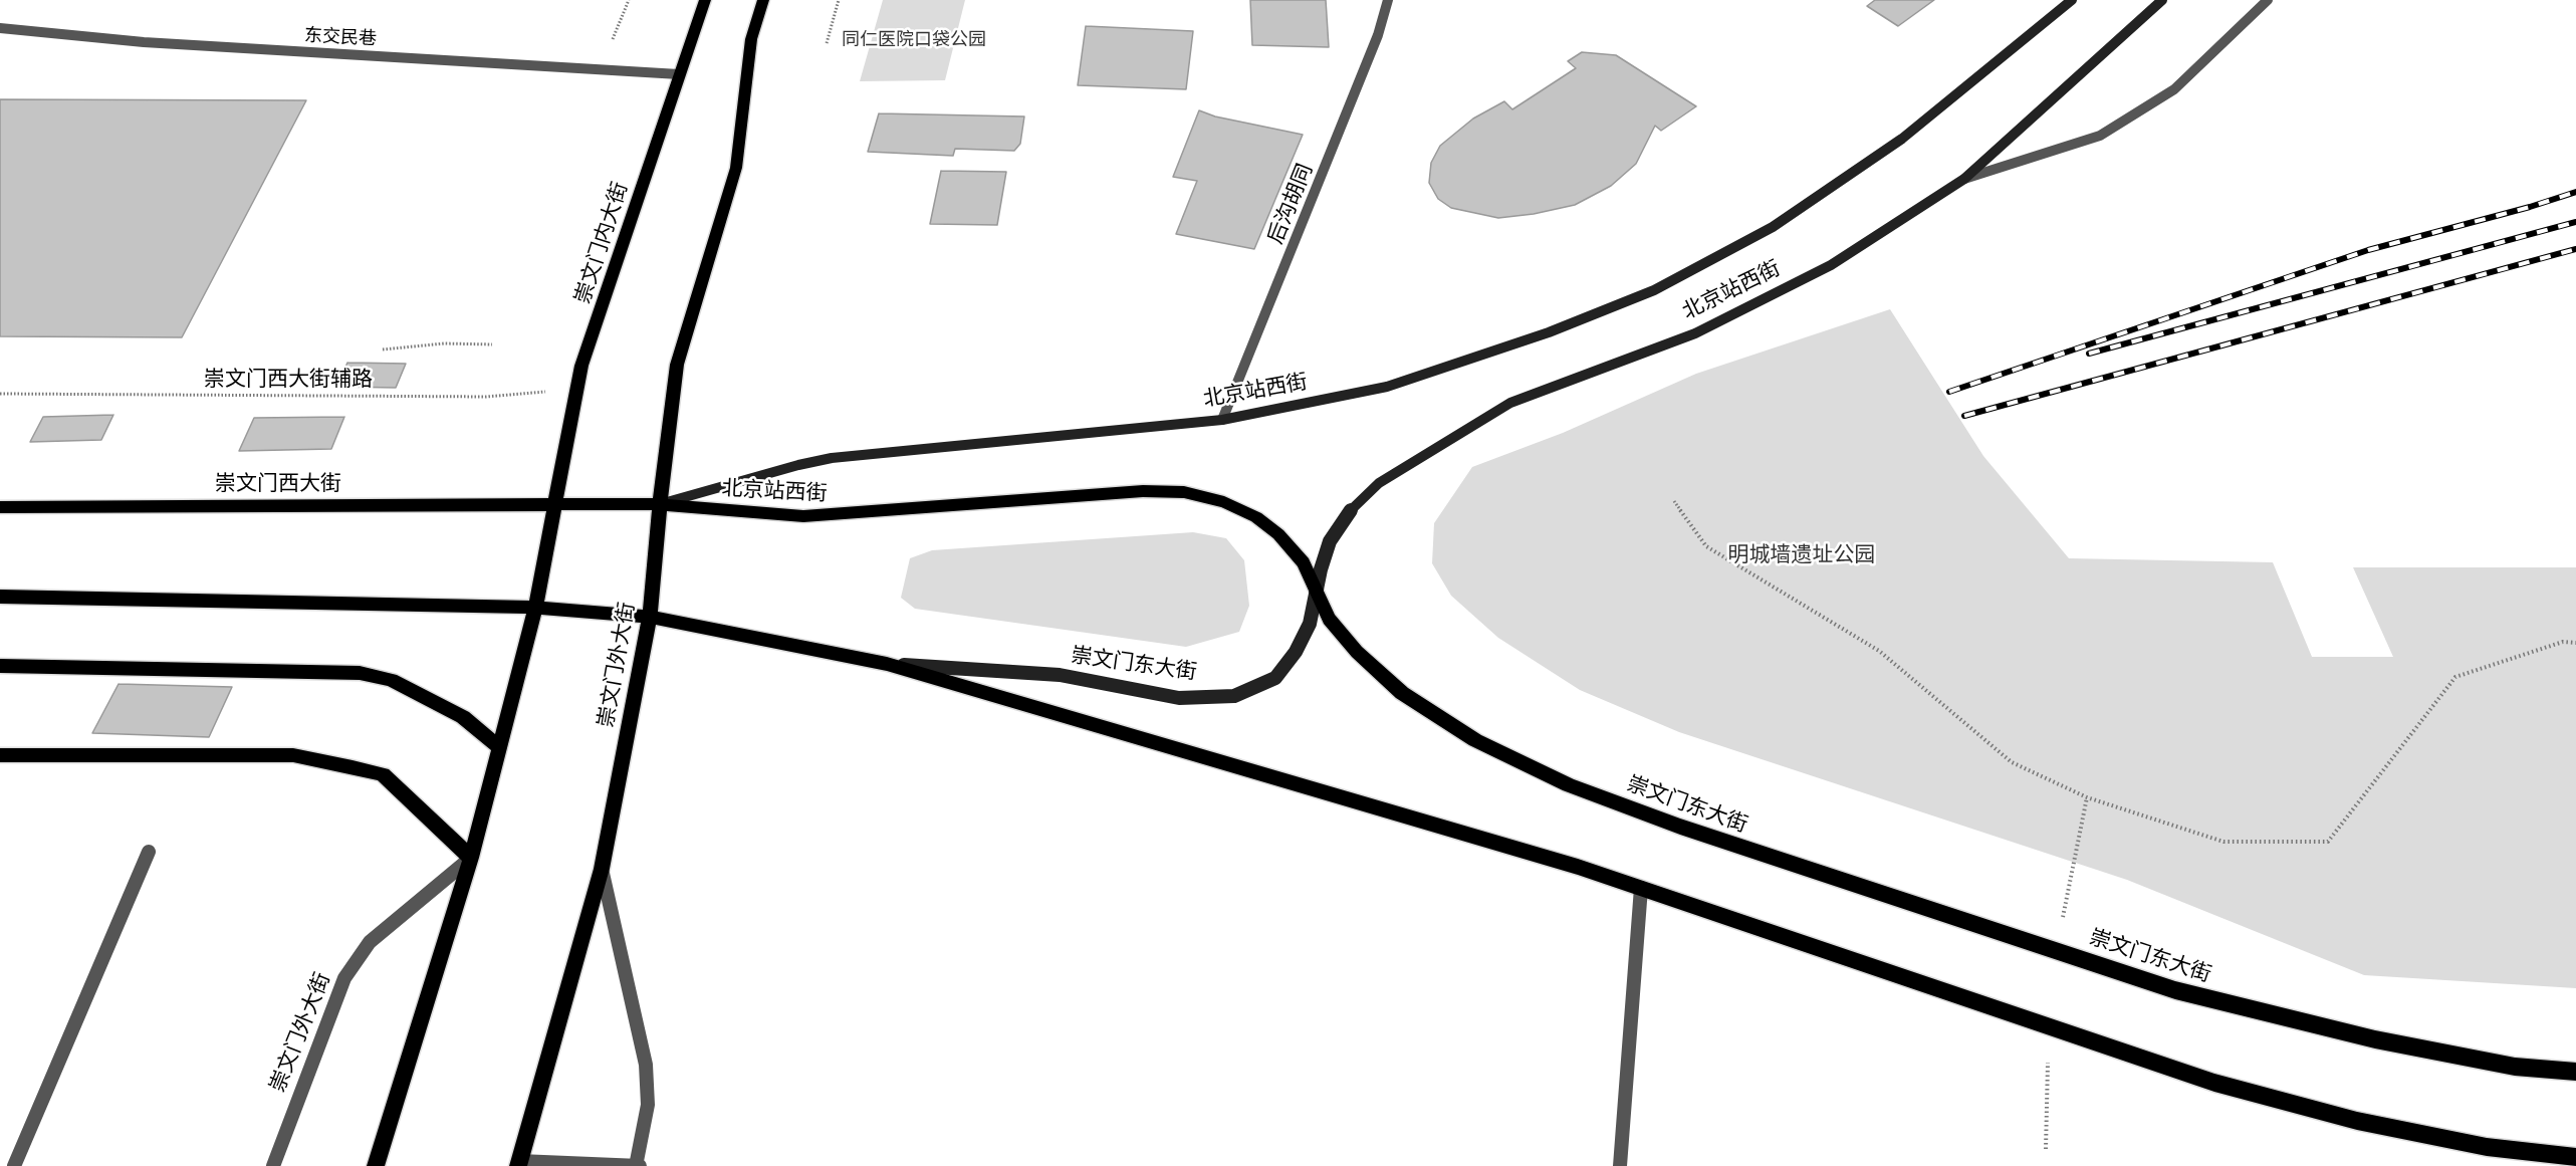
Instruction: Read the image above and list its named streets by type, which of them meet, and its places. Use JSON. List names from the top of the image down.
{
  "streets": {
    "main road": [
      "崇文门内大街",
      "北京站西街",
      "崇文门西大街",
      "崇文门东大街",
      "崇文门外大街"
    ],
    "street": ["东交民巷", "后沟胡同"],
    "path": ["崇文门西大街辅路"]
  },
  "crossings": [
    ["东交民巷", "崇文门内大街"],
    ["后沟胡同", "北京站西街"],
    ["崇文门内大街", "崇文门西大街辅路"],
    ["崇文门内大街", "崇文门西大街"],
    ["北京站西街", "崇文门西大街"],
    ["北京站西街", "崇文门东大街"],
    ["北京站西街", "崇文门外大街"],
    ["崇文门西大街", "崇文门外大街"],
    ["崇文门东大街", "崇文门外大街"]
  ],
  "parks": ["同仁医院口袋公园", "明城墙遗址公园"]
}
